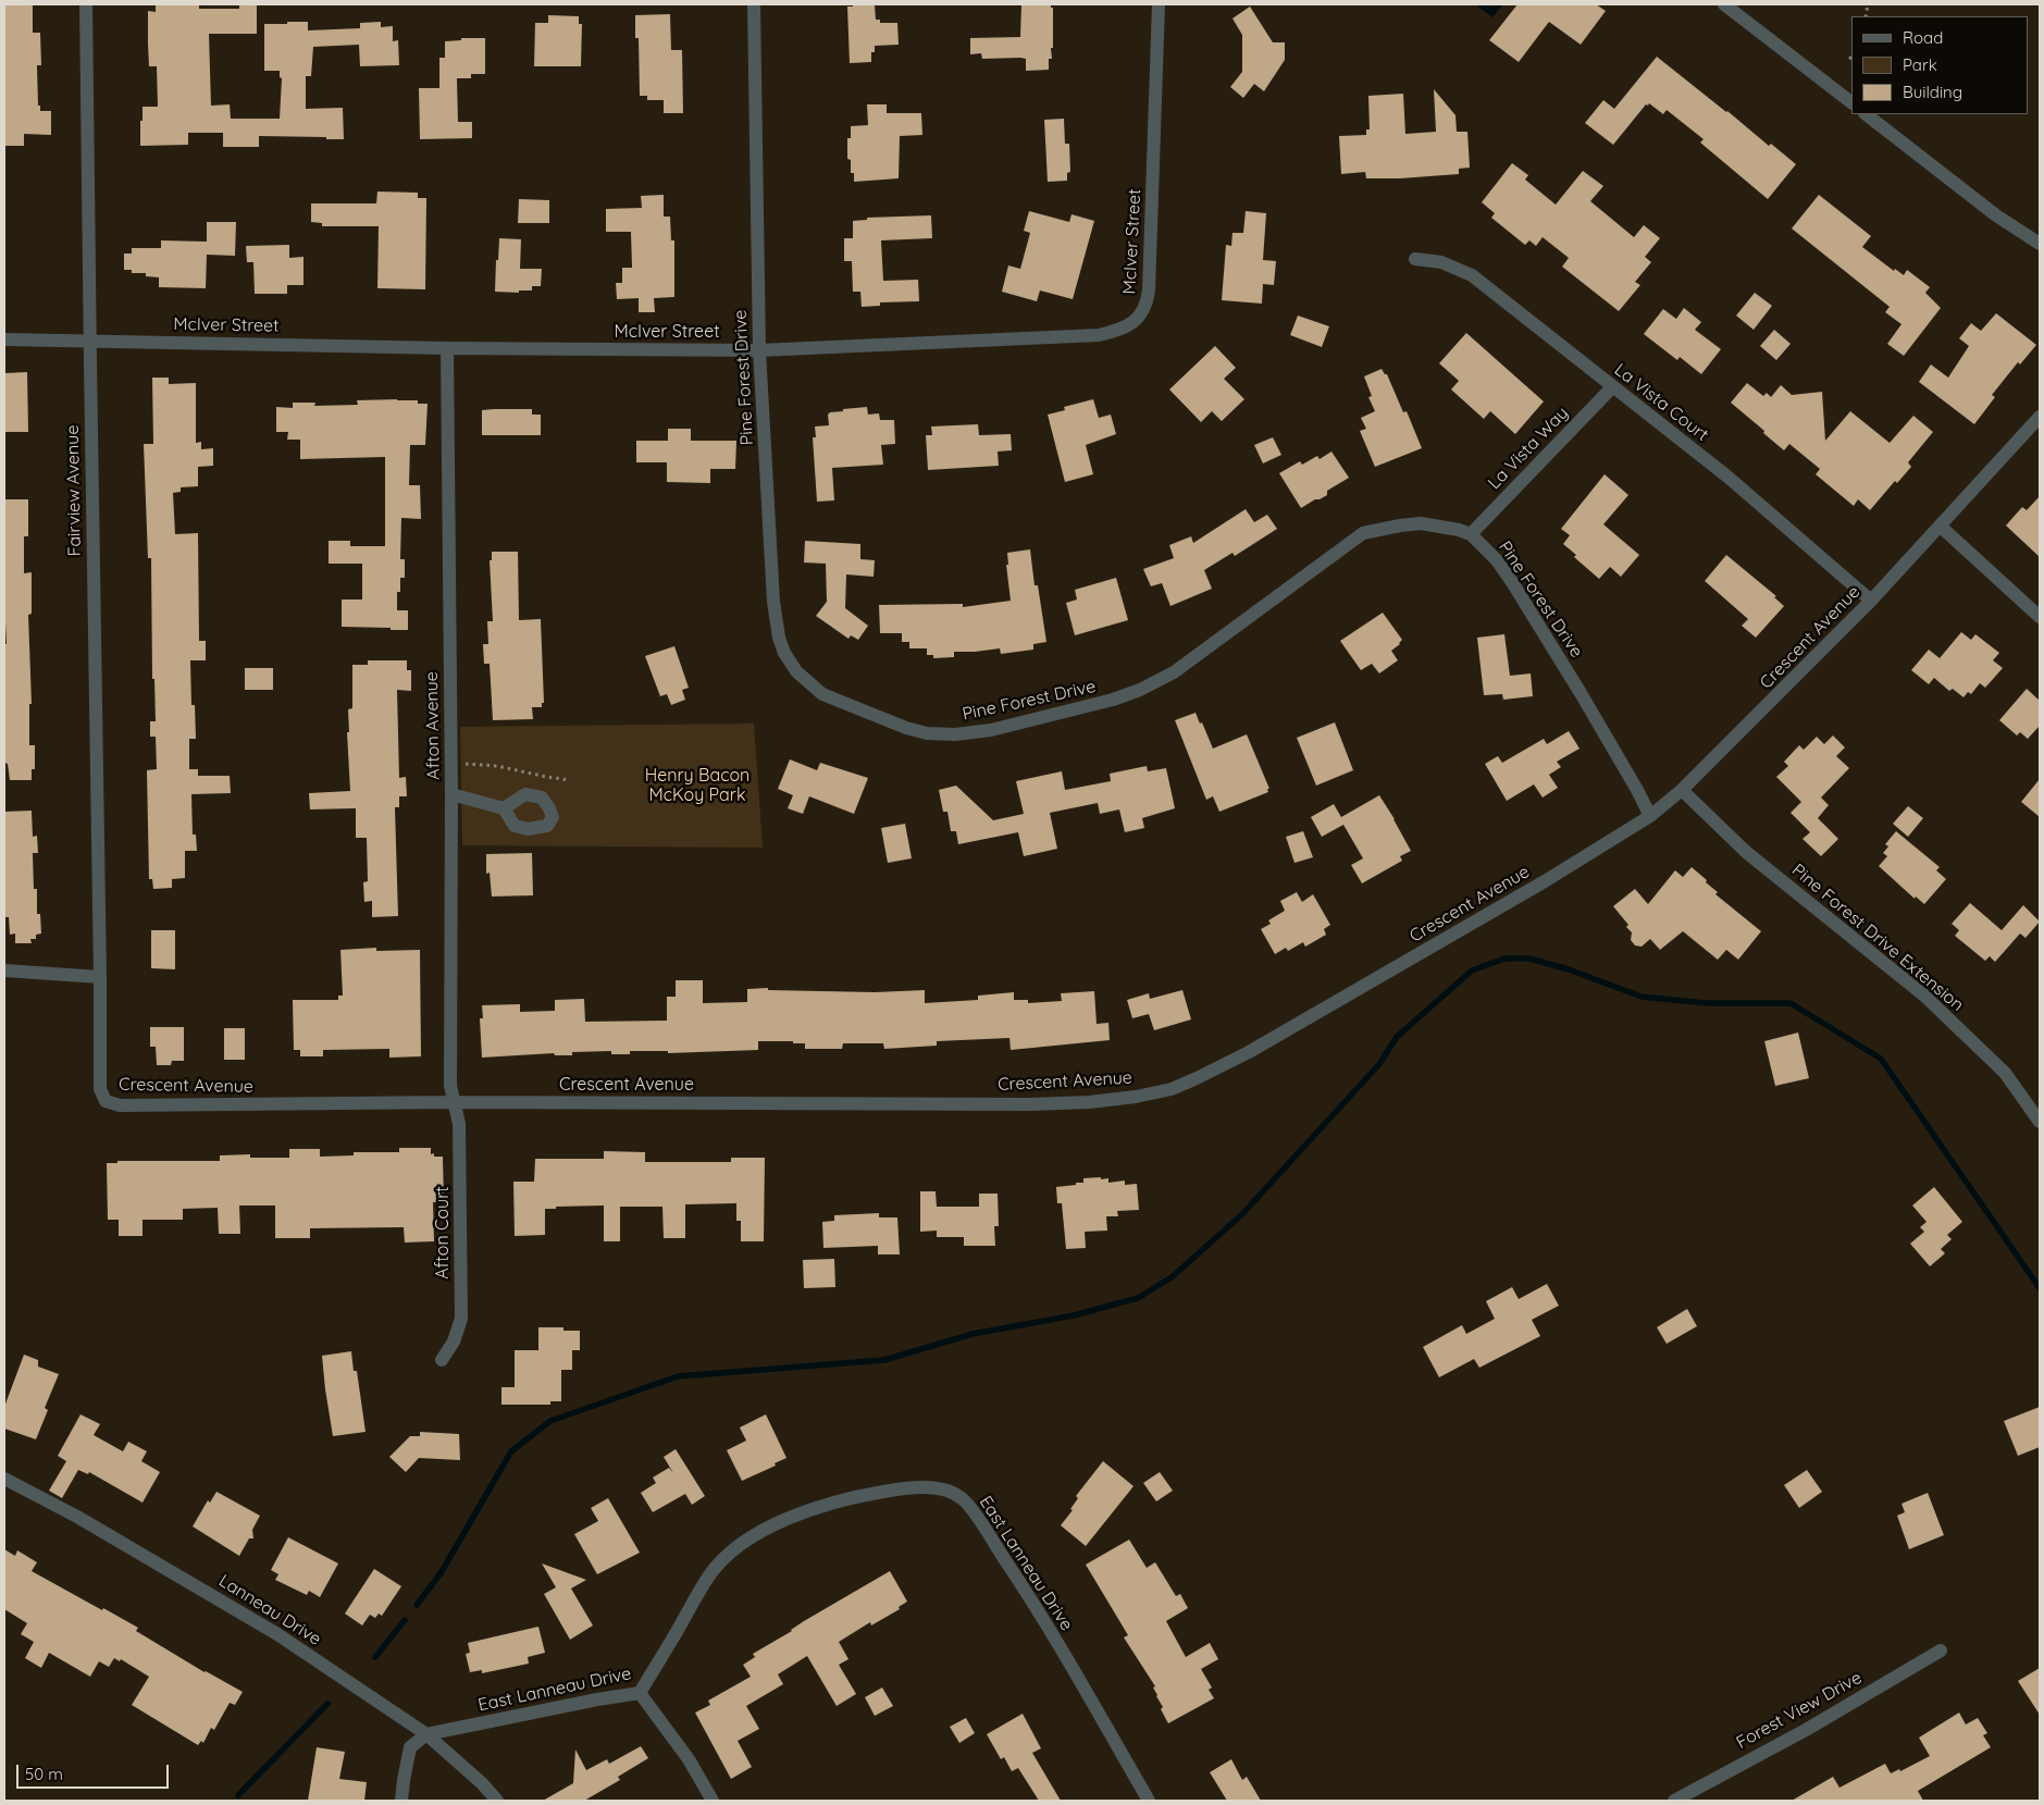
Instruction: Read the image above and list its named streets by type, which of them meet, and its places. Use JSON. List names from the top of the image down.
{
  "streets": {
    "street": [
      "McIver Street",
      "Pine Forest Drive",
      "La Vista Court",
      "La Vista Way",
      "Fairview Avenue",
      "Crescent Avenue",
      "Afton Avenue",
      "Pine Forest Drive Extension",
      "Afton Court",
      "East Lanneau Drive",
      "Lanneau Drive",
      "Forest View Drive"
    ]
  },
  "crossings": [
    ["McIver Street", "Pine Forest Drive"],
    ["McIver Street", "Fairview Avenue"],
    ["McIver Street", "Afton Avenue"],
    ["Pine Forest Drive", "La Vista Way"],
    ["Pine Forest Drive", "Crescent Avenue"],
    ["La Vista Court", "La Vista Way"],
    ["La Vista Court", "Crescent Avenue"],
    ["Fairview Avenue", "Crescent Avenue"],
    ["Crescent Avenue", "Afton Avenue"],
    ["Crescent Avenue", "Pine Forest Drive Extension"],
    ["Crescent Avenue", "Afton Court"],
    ["Afton Avenue", "Afton Court"],
    ["East Lanneau Drive", "Lanneau Drive"]
  ],
  "parks": ["Henry Bacon McKoy Park"],
  "legend": ["Road", "Park", "Building"],
  "scale_bar": "50 m"
}
